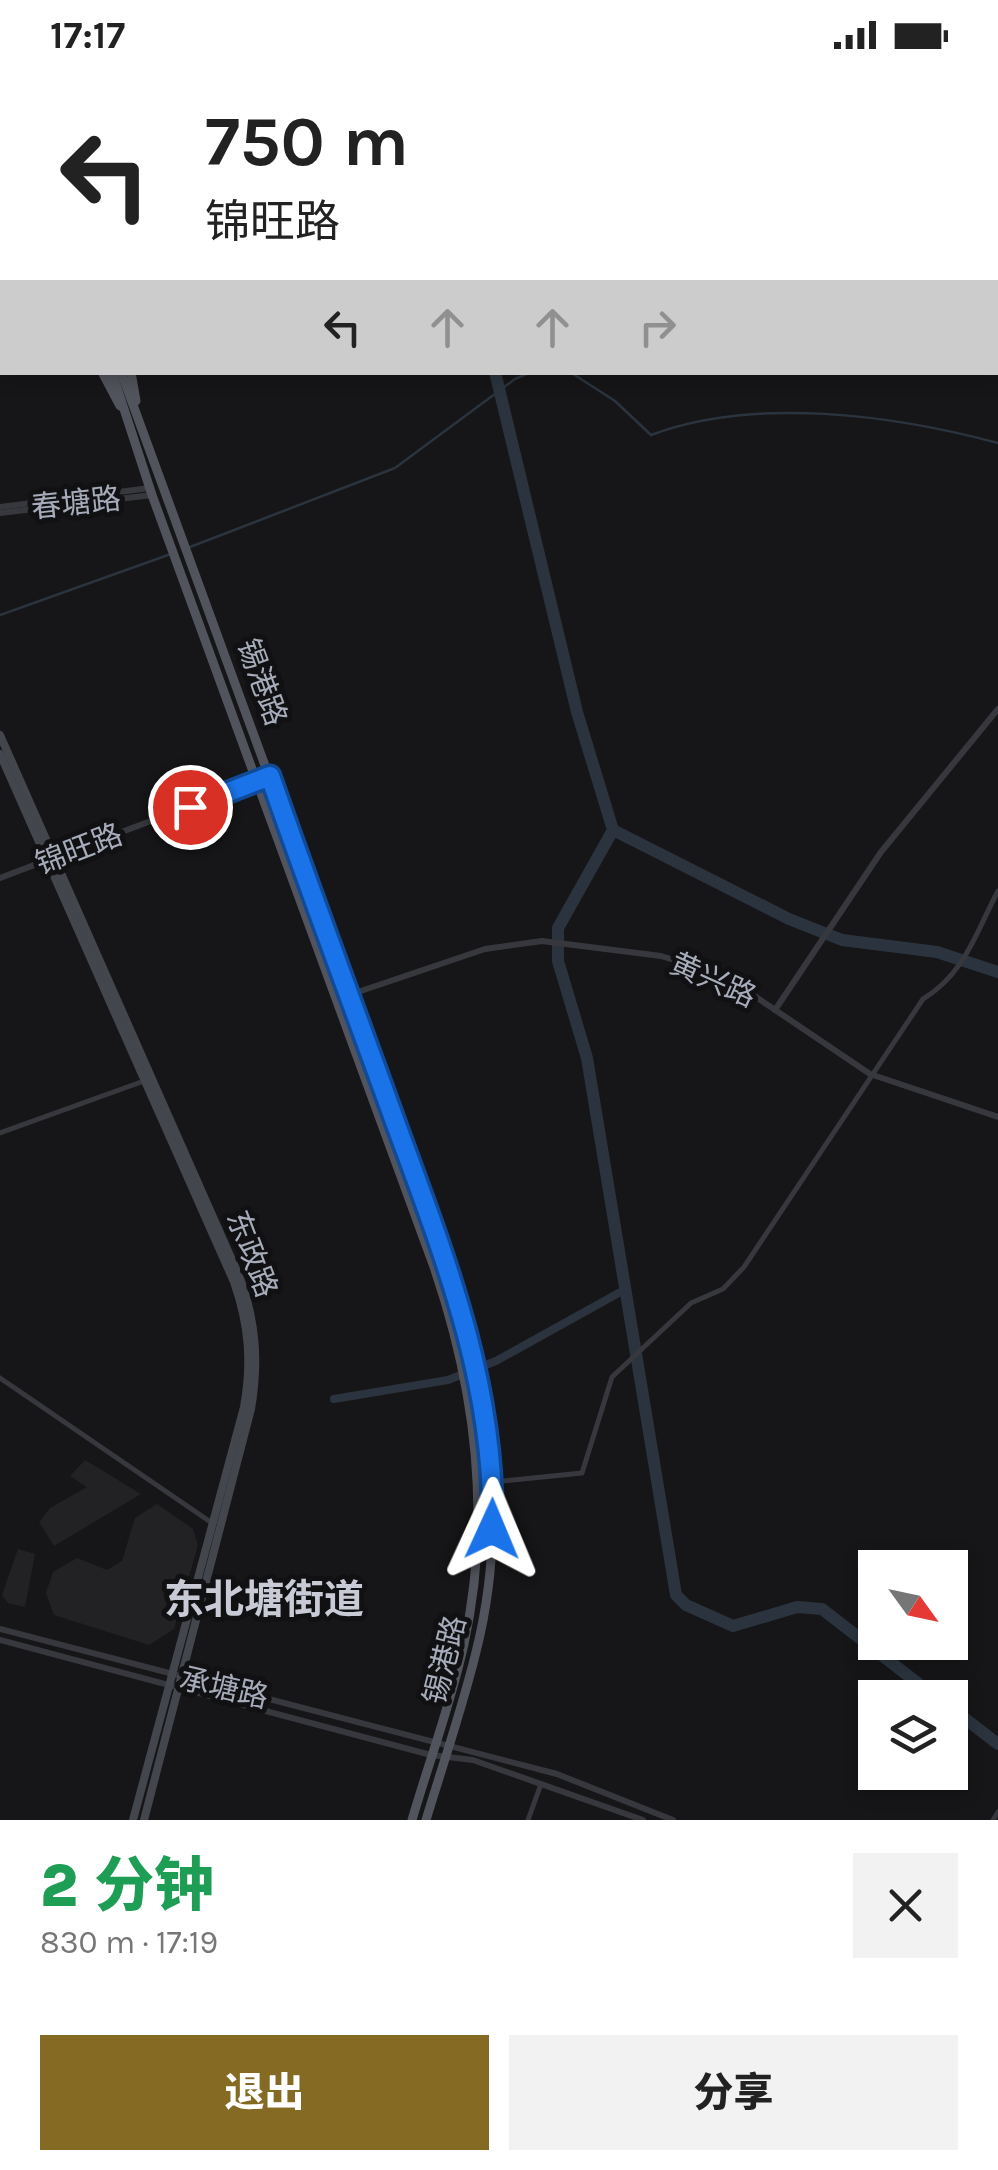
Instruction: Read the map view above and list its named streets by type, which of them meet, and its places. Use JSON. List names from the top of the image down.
{
  "streets": {
    "main road": ["锡港路", "东政路"],
    "street": [
      "春塘路",
      "锦旺路",
      "黄兴路",
      "承塘路"
    ]
  },
  "crossings": [
    ["春塘路", "锡港路"],
    ["锡港路", "锦旺路"],
    ["锡港路", "黄兴路"],
    ["锡港路", "承塘路"],
    ["锦旺路", "东政路"],
    ["东政路", "承塘路"]
  ],
  "districts": ["东北塘街道"],
  "north": "bottom right",
  "page": {
    "status": "17:17",
    "turn": ["750 m", "锦旺路"],
    "heading": ["2 分钟", "830 m · 17:19"],
    "buttons": ["退出", "分享"]
  }
}
